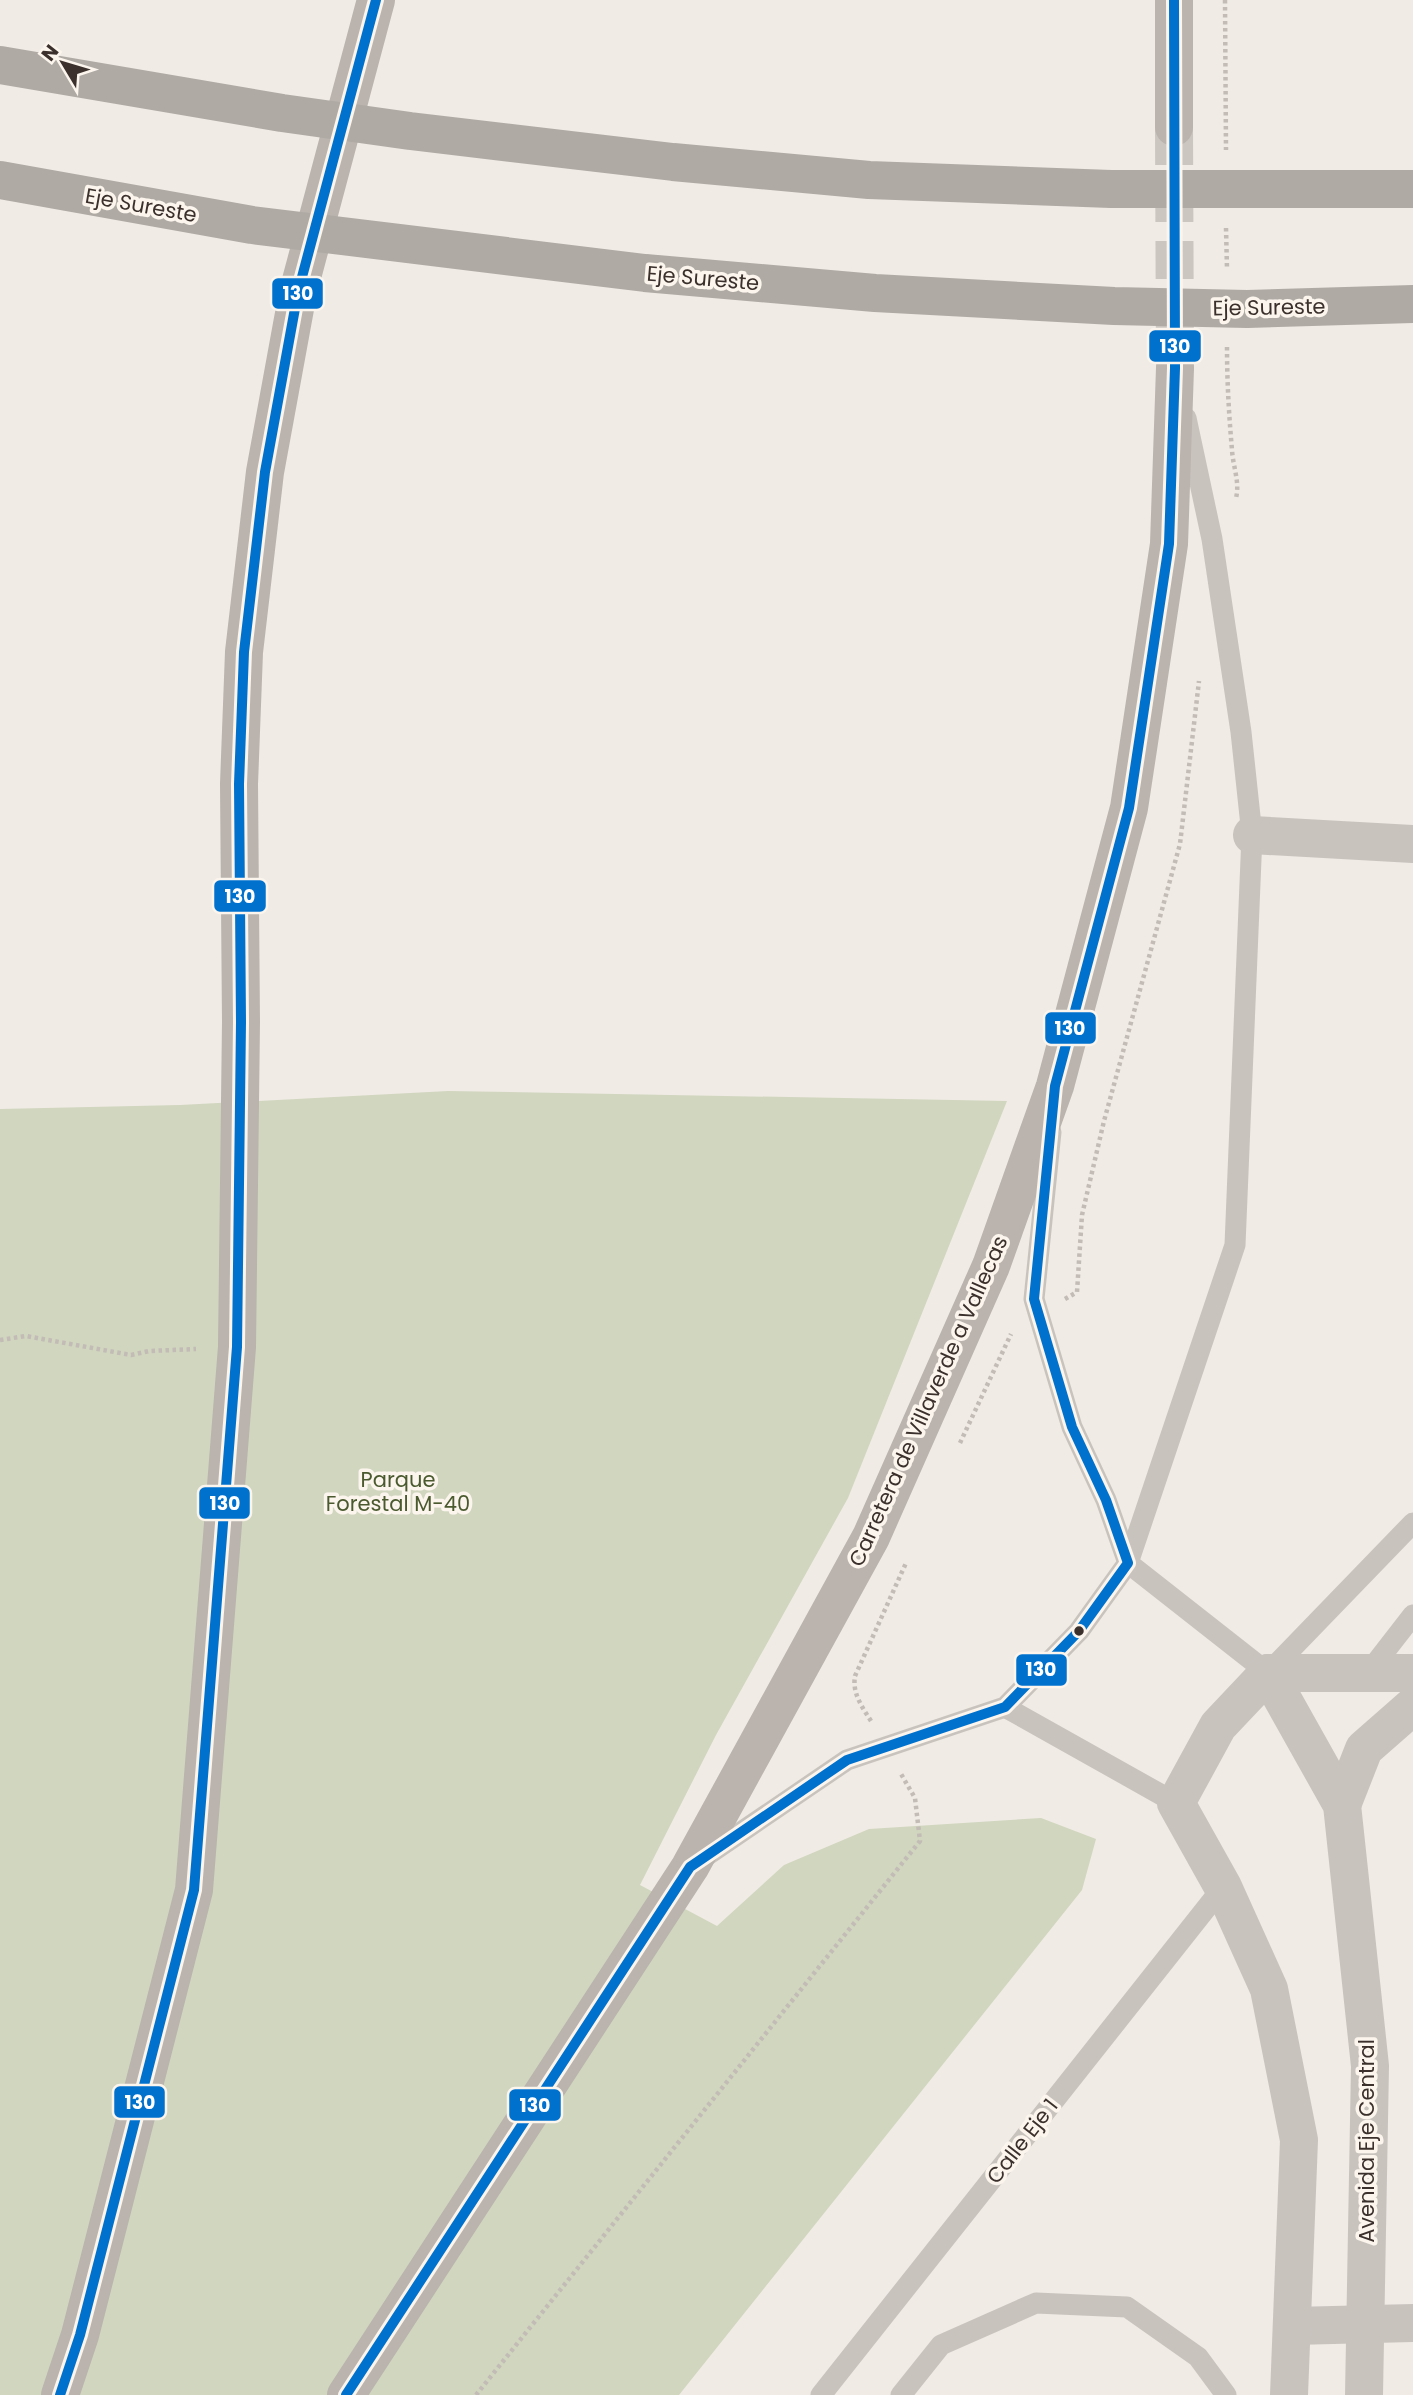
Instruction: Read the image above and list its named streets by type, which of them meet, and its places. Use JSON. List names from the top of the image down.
{
  "streets": {
    "highway": ["Eje Sureste"],
    "main road": ["Carretera de Villaverde a Vallecas"],
    "street": ["Avenida Eje Central"],
    "lane": ["Calle Eje 1"]
  },
  "parks": ["Parque Forestal M-40"],
  "lines": ["transit line 130"],
  "north": "top left"
}
